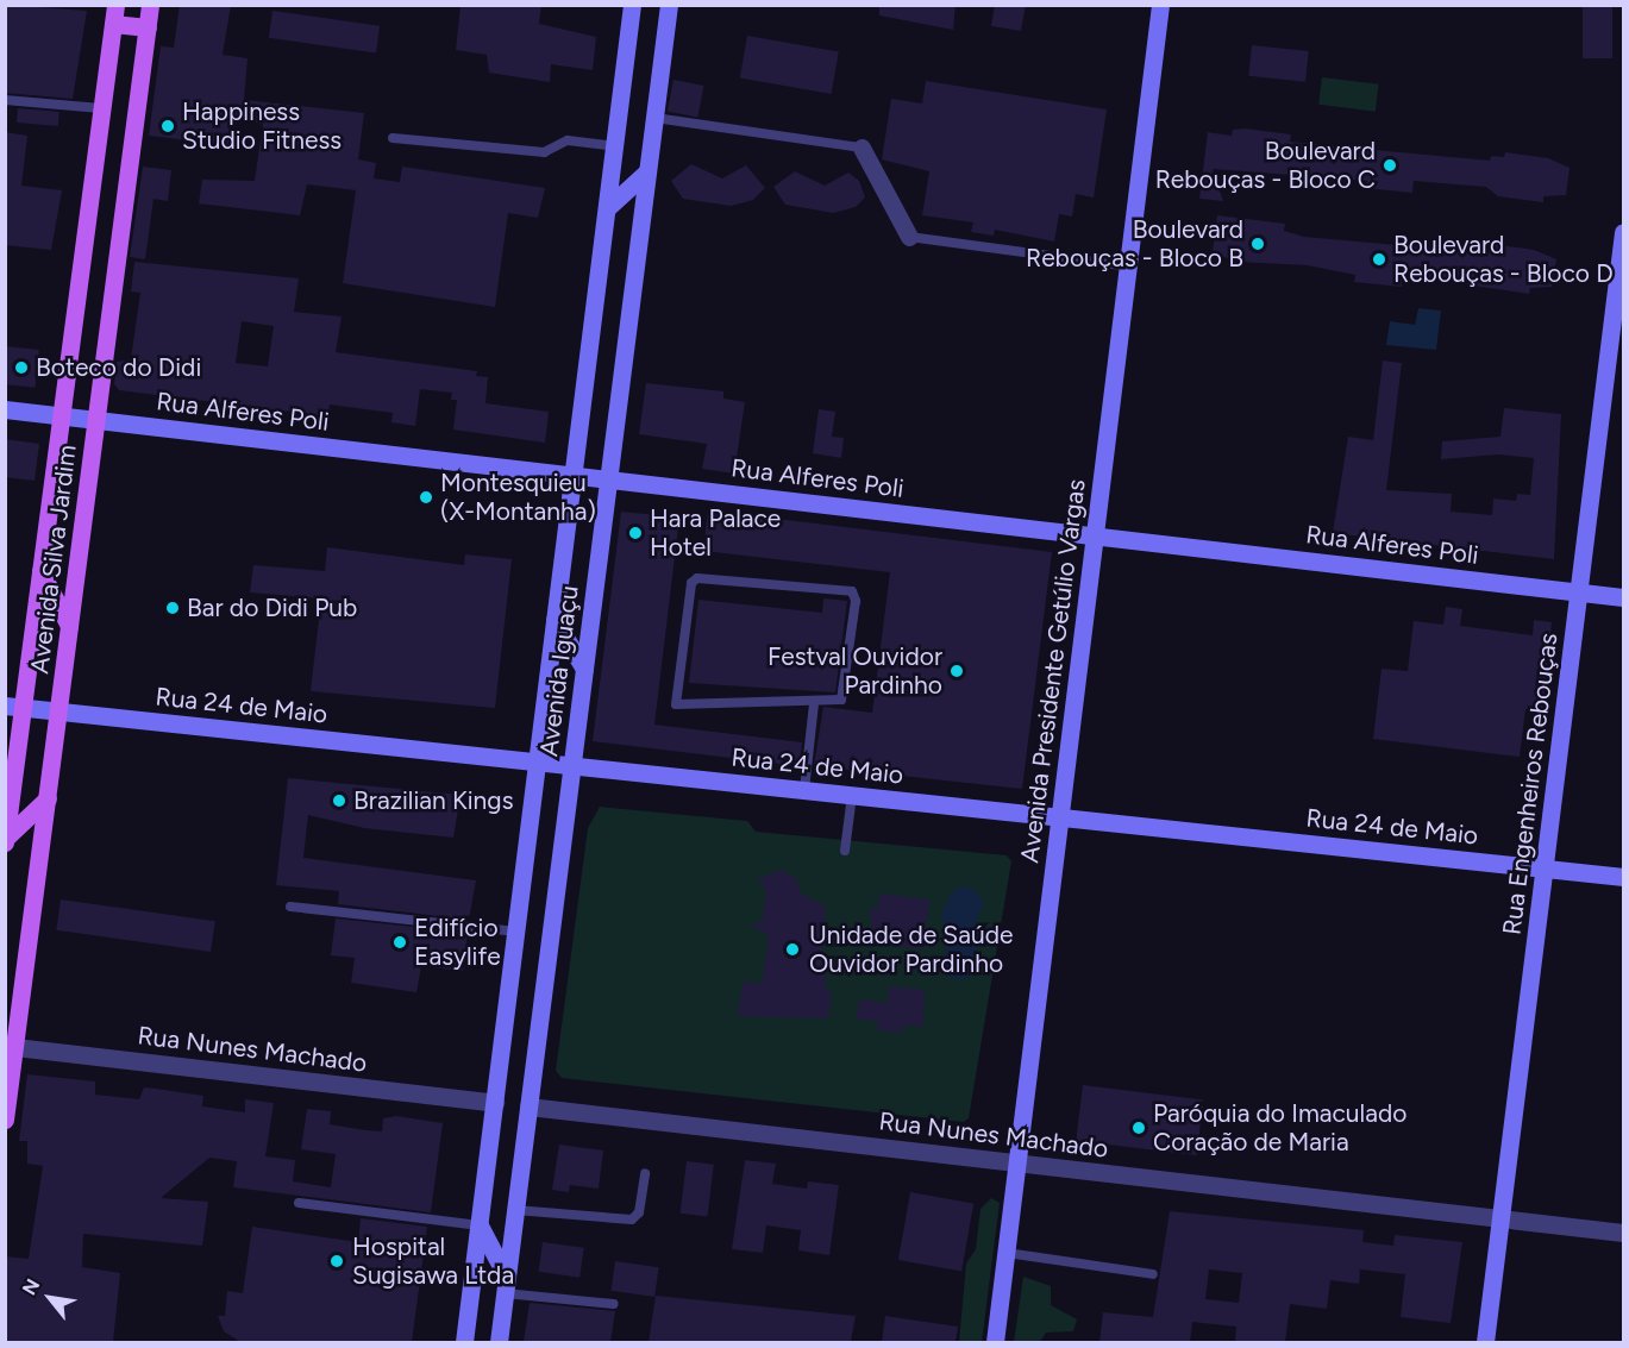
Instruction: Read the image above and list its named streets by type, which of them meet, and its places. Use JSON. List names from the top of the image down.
{
  "streets": {
    "main road": [
      "Rua Alferes Poli",
      "Avenida Silva Jardim",
      "Avenida Iguaçu",
      "Avenida Presidente Getúlio Vargas",
      "Rua 24 de Maio",
      "Rua Engenheiros Rebouças"
    ],
    "street": ["Rua Nunes Machado"]
  },
  "crossings": [
    ["Rua Alferes Poli", "Avenida Silva Jardim"],
    ["Rua Alferes Poli", "Avenida Iguaçu"],
    ["Rua Alferes Poli", "Avenida Presidente Getúlio Vargas"],
    ["Rua Alferes Poli", "Rua Engenheiros Rebouças"],
    ["Avenida Silva Jardim", "Rua 24 de Maio"],
    ["Avenida Silva Jardim", "Rua Nunes Machado"],
    ["Avenida Iguaçu", "Rua 24 de Maio"],
    ["Avenida Iguaçu", "Rua Nunes Machado"],
    ["Avenida Presidente Getúlio Vargas", "Rua 24 de Maio"],
    ["Avenida Presidente Getúlio Vargas", "Rua Nunes Machado"],
    ["Rua 24 de Maio", "Rua Engenheiros Rebouças"],
    ["Rua Engenheiros Rebouças", "Rua Nunes Machado"]
  ],
  "places": [
    "Happiness Studio Fitness",
    "Boulevard Rebouças - Bloco C",
    "Boulevard Rebouças - Bloco B",
    "Boulevard Rebouças - Bloco D",
    "Boteco do Didi",
    "Montesquieu (X-Montanha)",
    "Hara Palace Hotel",
    "Bar do Didi Pub",
    "Festval Ouvidor Pardinho",
    "Brazilian Kings",
    "Edifício Easylife",
    "Unidade de Saúde Ouvidor Pardinho",
    "Paróquia do Imaculado Coração de Maria",
    "Hospital Sugisawa Ltda"
  ],
  "north": "top left"
}
